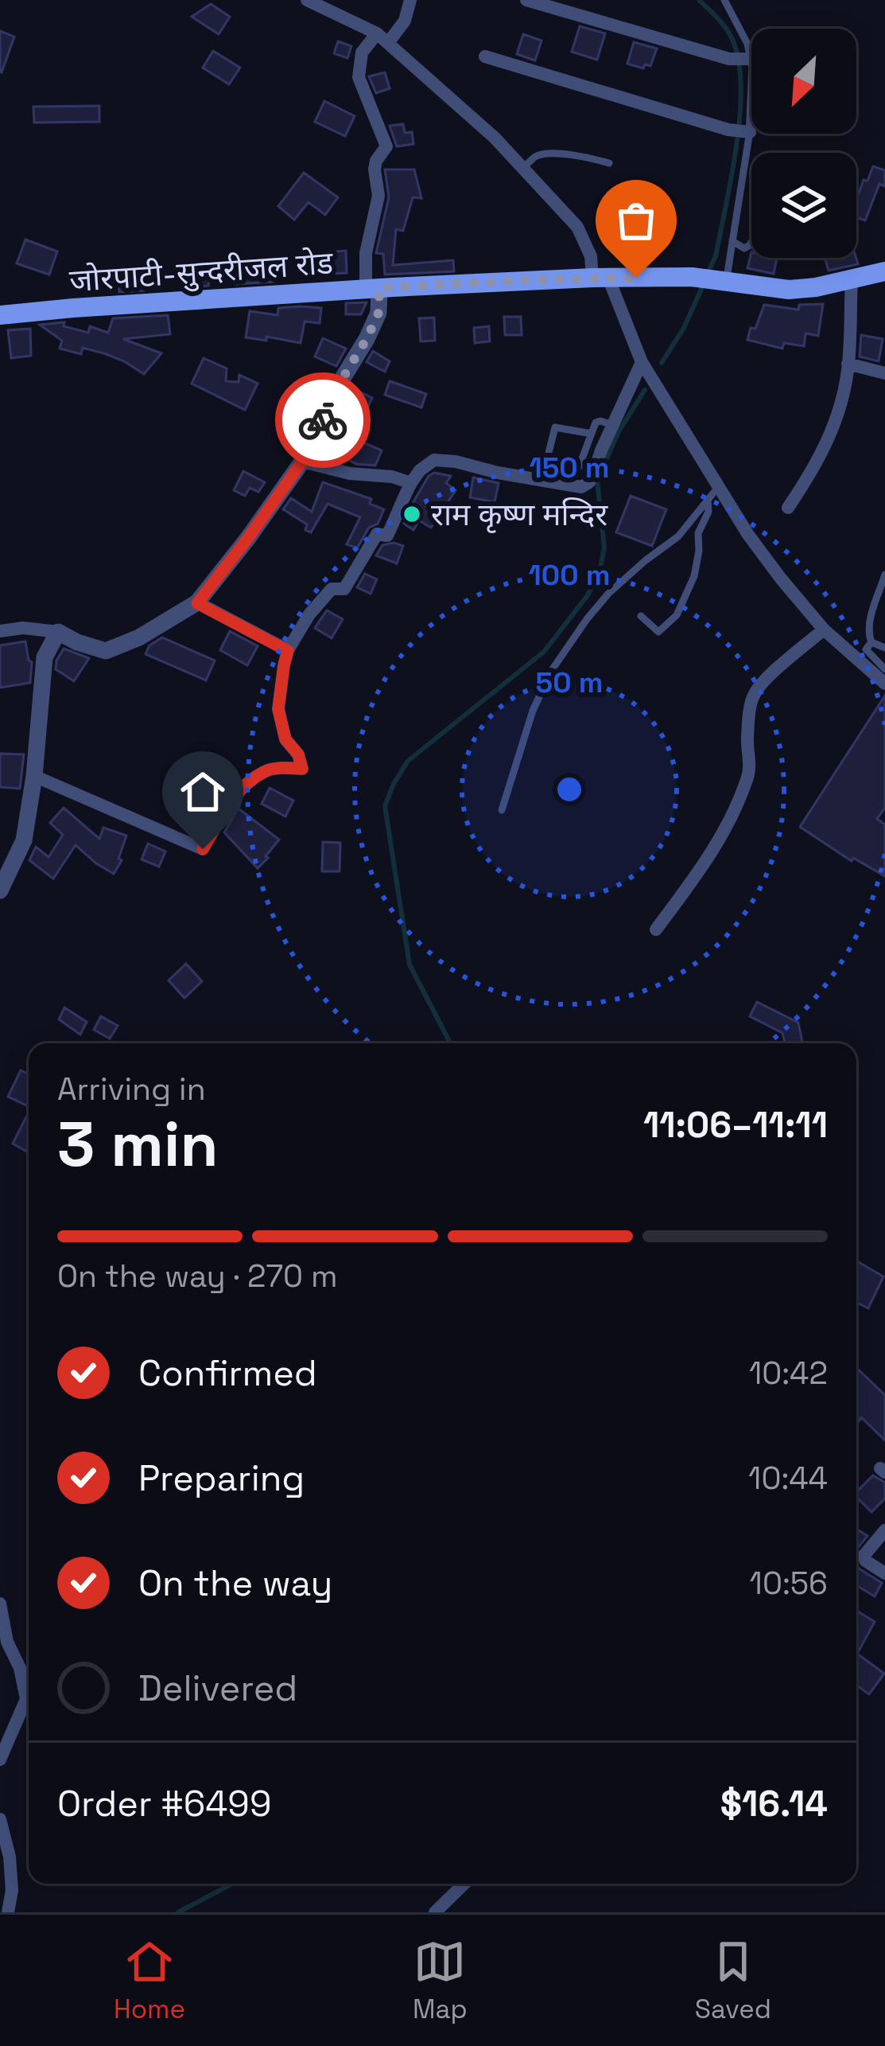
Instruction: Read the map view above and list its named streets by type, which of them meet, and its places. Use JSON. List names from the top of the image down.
{
  "streets": {
    "main road": ["जोरपाटी-सुन्दरीजल रोड"]
  },
  "places": ["राम कृष्ण मन्दिर"],
  "north": "bottom left",
  "page": {
    "heading": ["3 min", "Arriving in", "11:06–11:11"],
    "panel": ["Order #6499", "$16.14"],
    "bar": "On the way · 270 m",
    "list": [
      ["Confirmed", "10:42"],
      ["Preparing", "10:44"],
      ["On the way", "10:56"],
      "Delivered"
    ],
    "tabs": ["Home", "Map", "Saved"]
  },
  "rings": ["150 m", "100 m", "50 m"]
}
